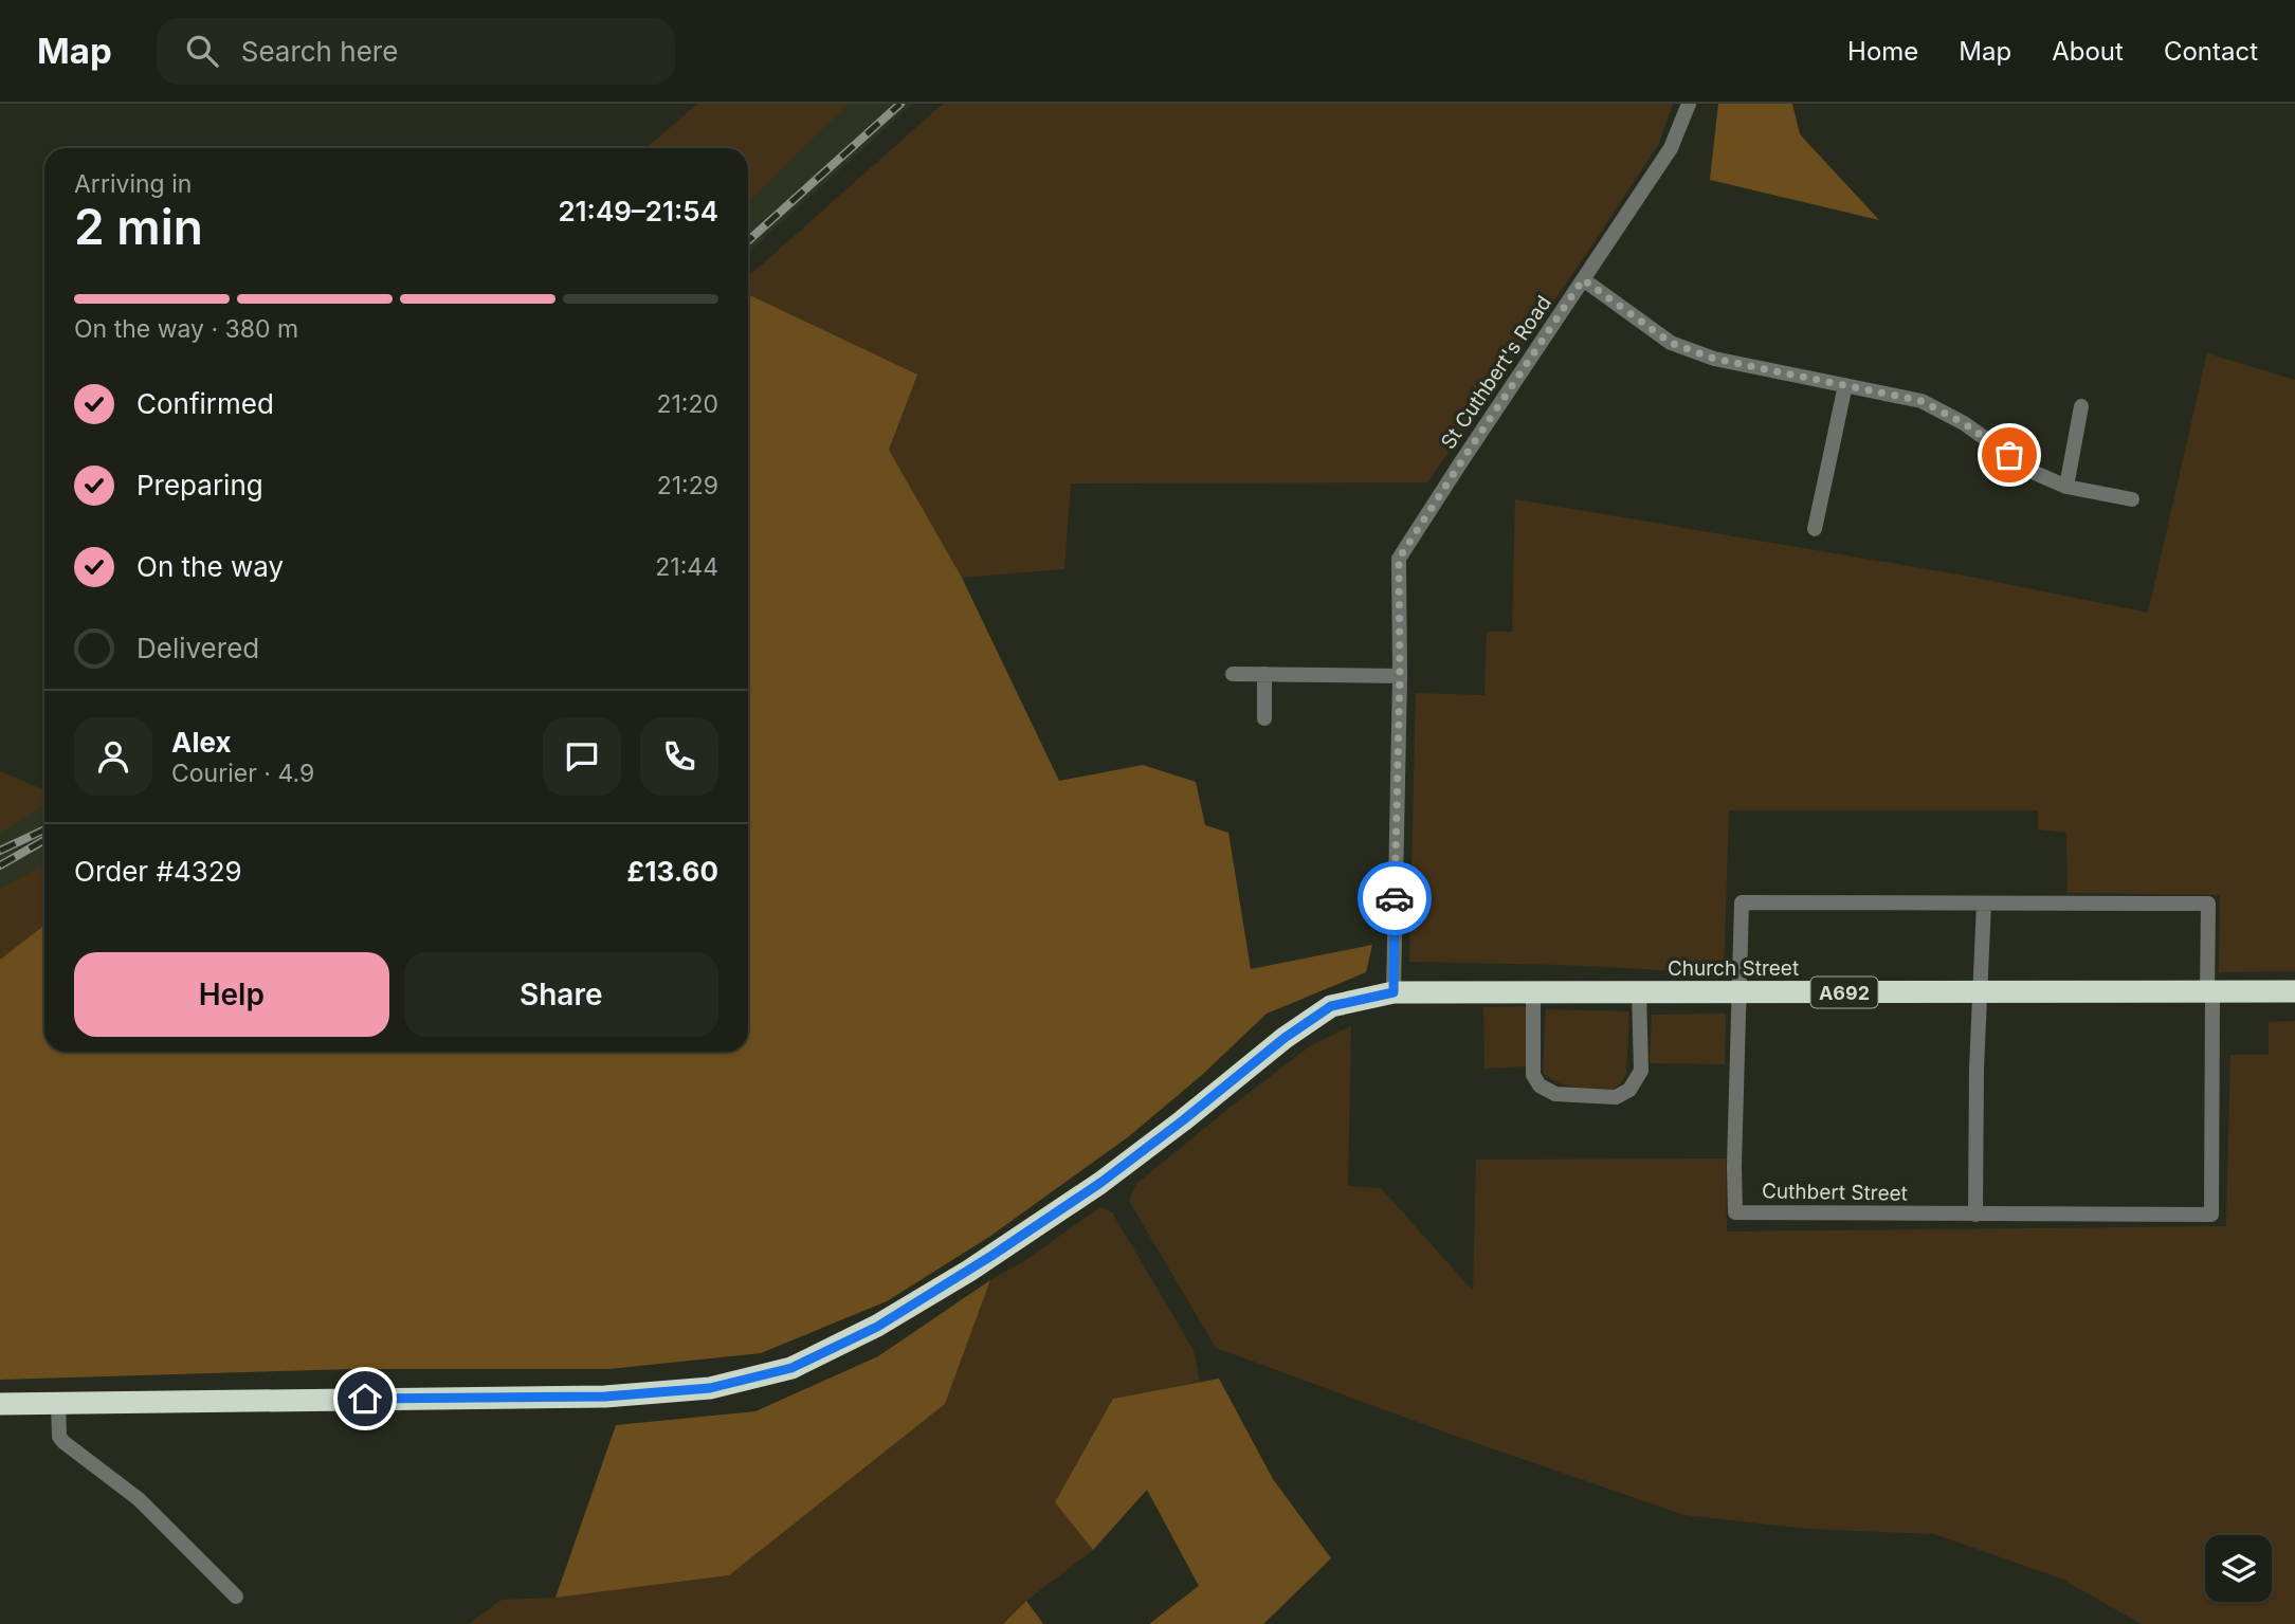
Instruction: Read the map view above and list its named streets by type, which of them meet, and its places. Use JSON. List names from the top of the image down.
{
  "streets": {
    "highway": ["Church Street", "A692"],
    "street": ["St Cuthbert's Road", "Cuthbert Street"]
  },
  "crossings": [
    ["St Cuthbert's Road", "Church Street"],
    ["St Cuthbert's Road", "A692"],
    ["Church Street", "A692"],
    ["Church Street", "Cuthbert Street"]
  ],
  "page": {
    "header": "Map",
    "search": "Search here",
    "nav": [
      "Home",
      "Map",
      "About",
      "Contact"
    ],
    "heading": ["2 min", "Arriving in", "21:49–21:54"],
    "panel": [
      "Alex",
      "Courier · 4.9",
      "Order #4329",
      "£13.60"
    ],
    "bar": "On the way · 380 m",
    "list": [
      ["Confirmed", "21:20"],
      ["Preparing", "21:29"],
      ["On the way", "21:44"],
      "Delivered"
    ],
    "buttons": ["Help", "Share"]
  }
}
